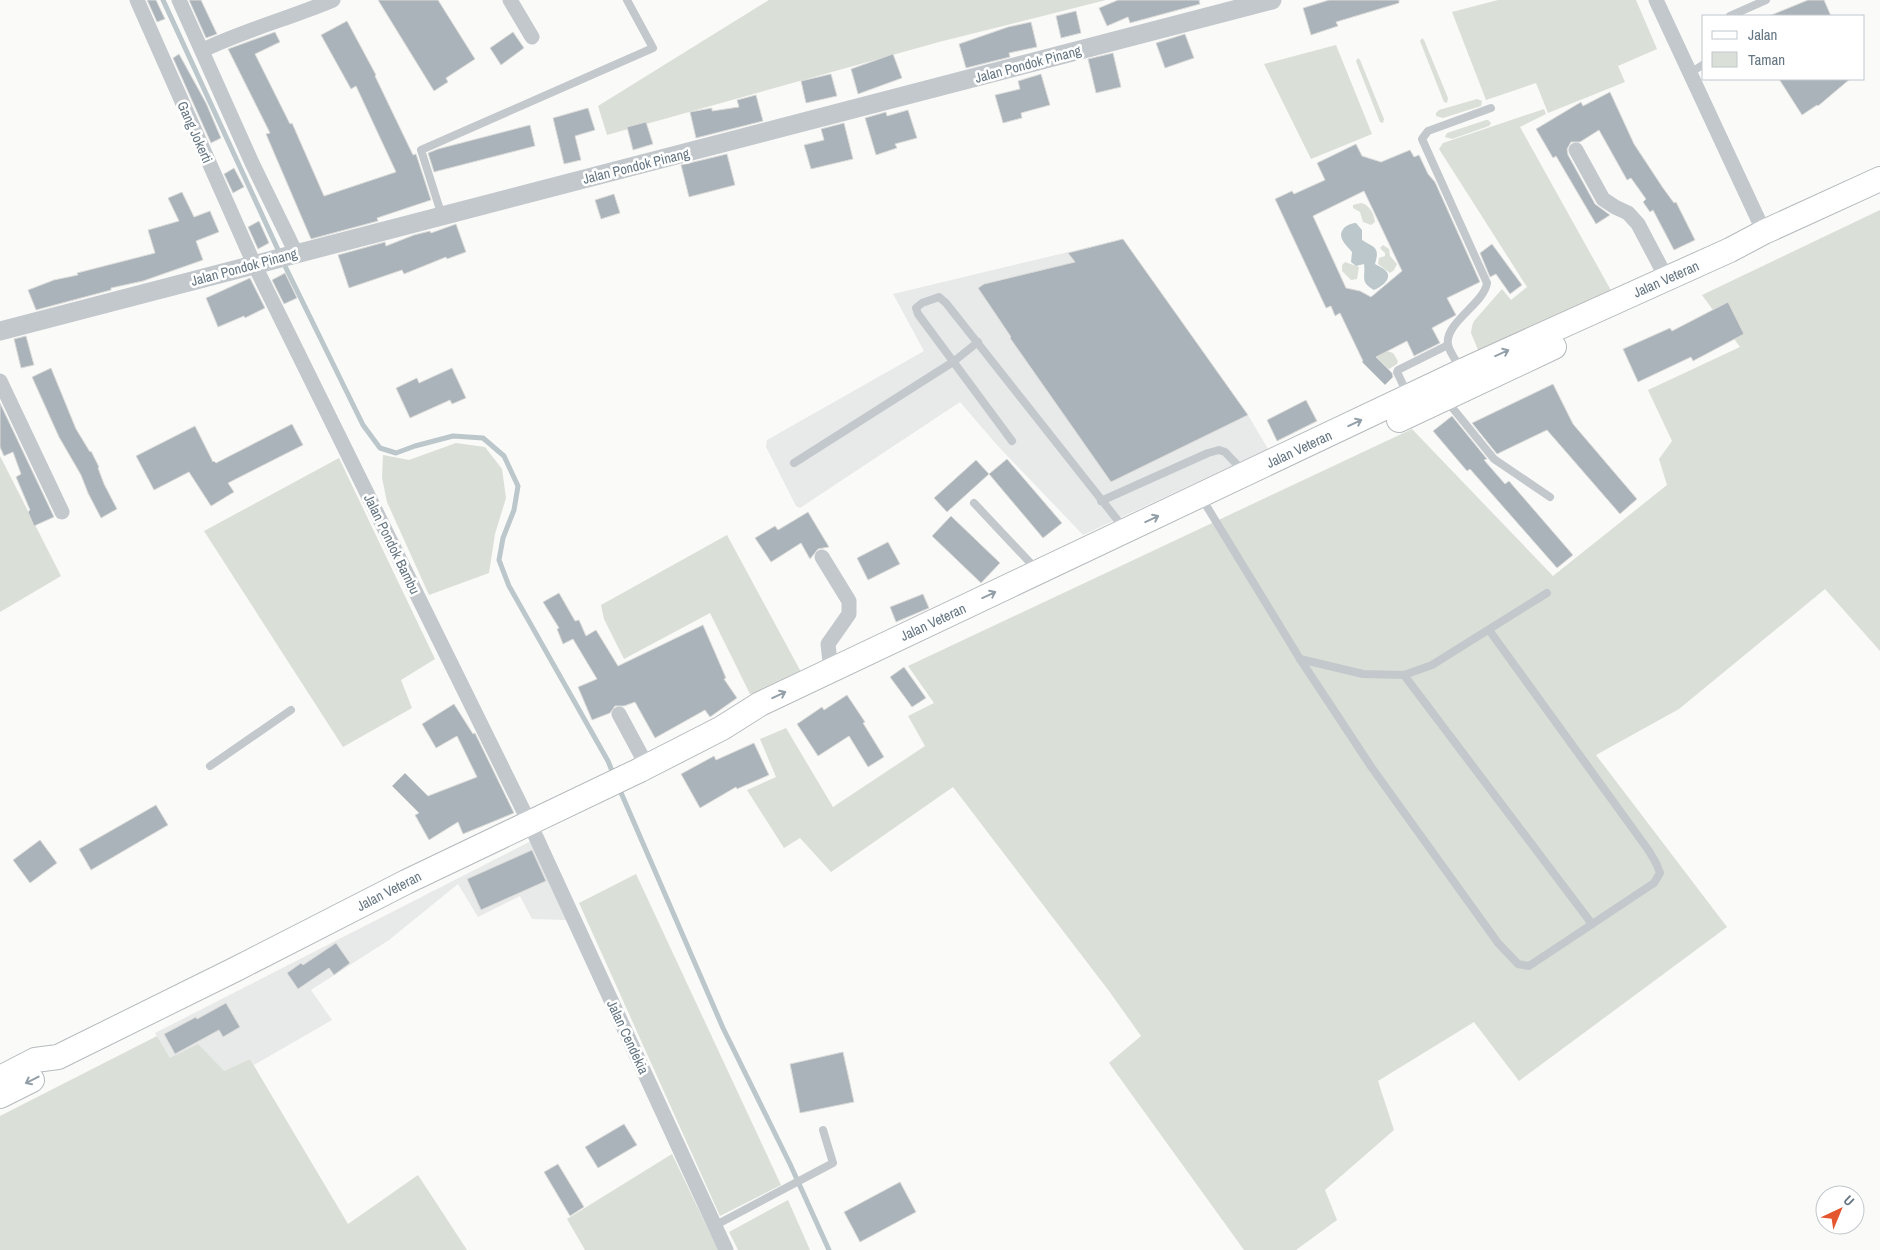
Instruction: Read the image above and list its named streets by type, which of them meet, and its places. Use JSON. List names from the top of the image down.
{
  "streets": {
    "main road": ["Jalan Veteran"],
    "street": [
      "Jalan Pondok Pinang",
      "Gang Jokerti",
      "Jalan Pondok Bambu",
      "Jalan Cendekia"
    ]
  },
  "crossings": [
    ["Jalan Pondok Pinang", "Gang Jokerti"],
    ["Jalan Pondok Pinang", "Jalan Pondok Bambu"],
    ["Gang Jokerti", "Jalan Pondok Bambu"],
    ["Jalan Veteran", "Jalan Pondok Bambu"],
    ["Jalan Veteran", "Jalan Cendekia"],
    ["Jalan Pondok Bambu", "Jalan Cendekia"]
  ],
  "legend": ["Jalan", "Taman"],
  "north": "top right"
}
